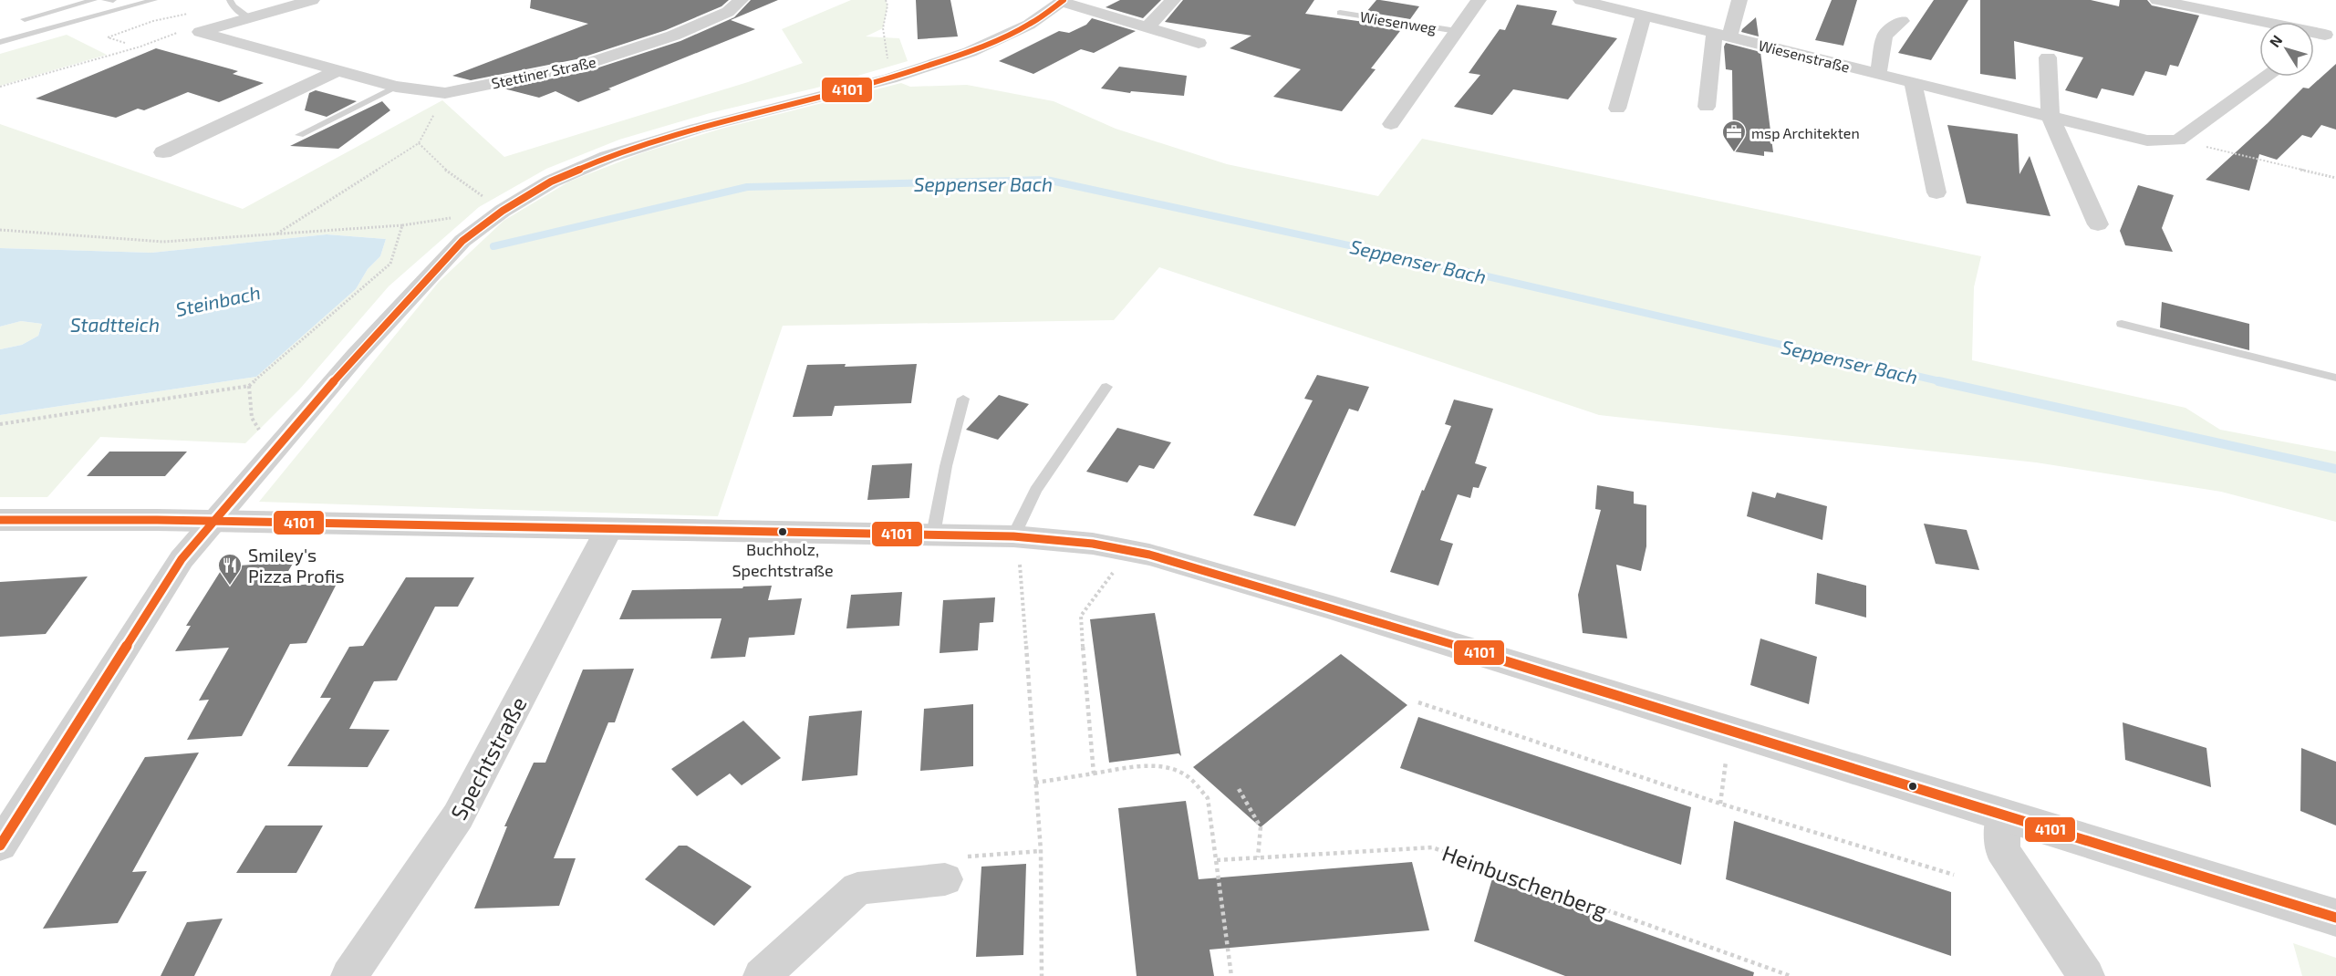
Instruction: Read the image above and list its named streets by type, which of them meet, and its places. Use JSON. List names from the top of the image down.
{
  "streets": {
    "street": [
      "Wiesenweg",
      "Wiesenstraße",
      "Stettiner Straße",
      "Spechtstraße"
    ],
    "path": ["Heinbuschenberg"]
  },
  "water": ["Seppenser Bach", "Steinbach", "Stadtteich"],
  "places": {
    "office": ["msp Architekten"],
    "other": ["Buchholz, Spechtstraße"],
    "restaurant": ["Smiley's Pizza Profis"]
  },
  "lines": ["transit line 4101"],
  "north": "top left"
}
